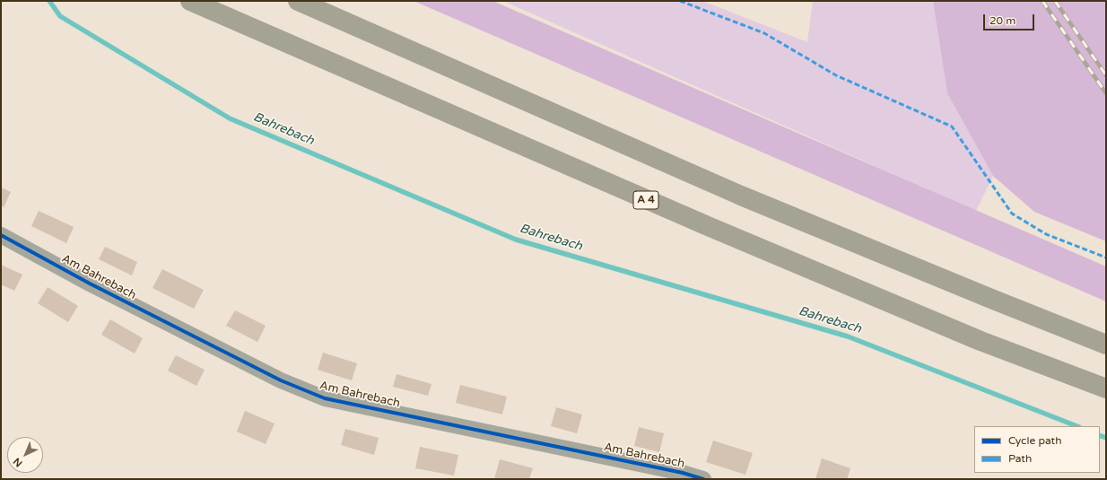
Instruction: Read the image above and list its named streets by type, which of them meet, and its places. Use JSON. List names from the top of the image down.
{
  "streets": {
    "highway": ["A 4"],
    "street": ["Am Bahrebach"]
  },
  "water": ["Bahrebach"],
  "legend": ["Cycle path", "Path"],
  "scale_bar": "20 m",
  "north": "bottom left"
}
